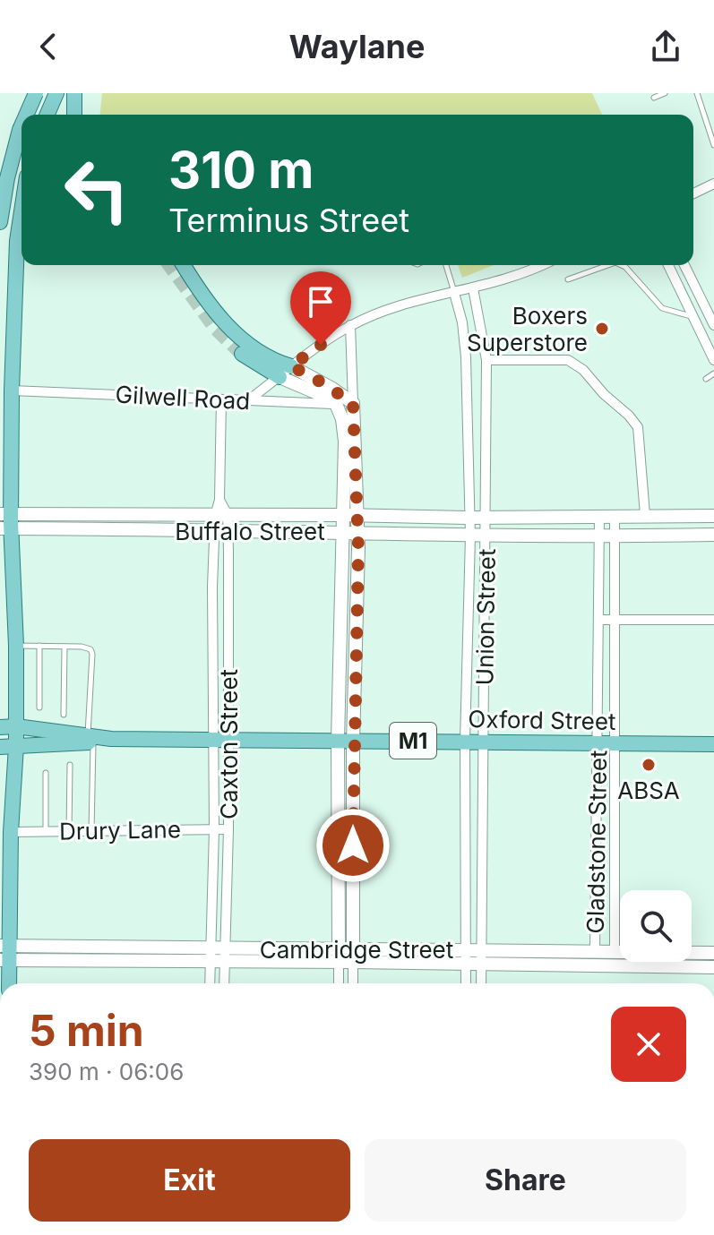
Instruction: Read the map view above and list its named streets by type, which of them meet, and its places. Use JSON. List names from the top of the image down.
{
  "streets": {
    "main road": ["Oxford Street", "M1"],
    "street": [
      "Gilwell Road",
      "Buffalo Street",
      "Union Street",
      "Caxton Street",
      "Drury Lane",
      "Gladstone Street",
      "Cambridge Street"
    ]
  },
  "crossings": [
    ["Gilwell Road", "Caxton Street"],
    ["Buffalo Street", "Union Street"],
    ["Buffalo Street", "Caxton Street"],
    ["Buffalo Street", "Gladstone Street"],
    ["Union Street", "Oxford Street"],
    ["Union Street", "Cambridge Street"],
    ["Oxford Street", "Caxton Street"],
    ["Oxford Street", "Gladstone Street"],
    ["Caxton Street", "Drury Lane"],
    ["Caxton Street", "Cambridge Street"],
    ["Gladstone Street", "Cambridge Street"]
  ],
  "places": ["Boxers Superstore", "ABSA"],
  "page": {
    "header": "Waylane",
    "turn": ["310 m", "Terminus Street"],
    "heading": ["5 min", "390 m · 06:06"],
    "buttons": ["Exit", "Share"]
  }
}
